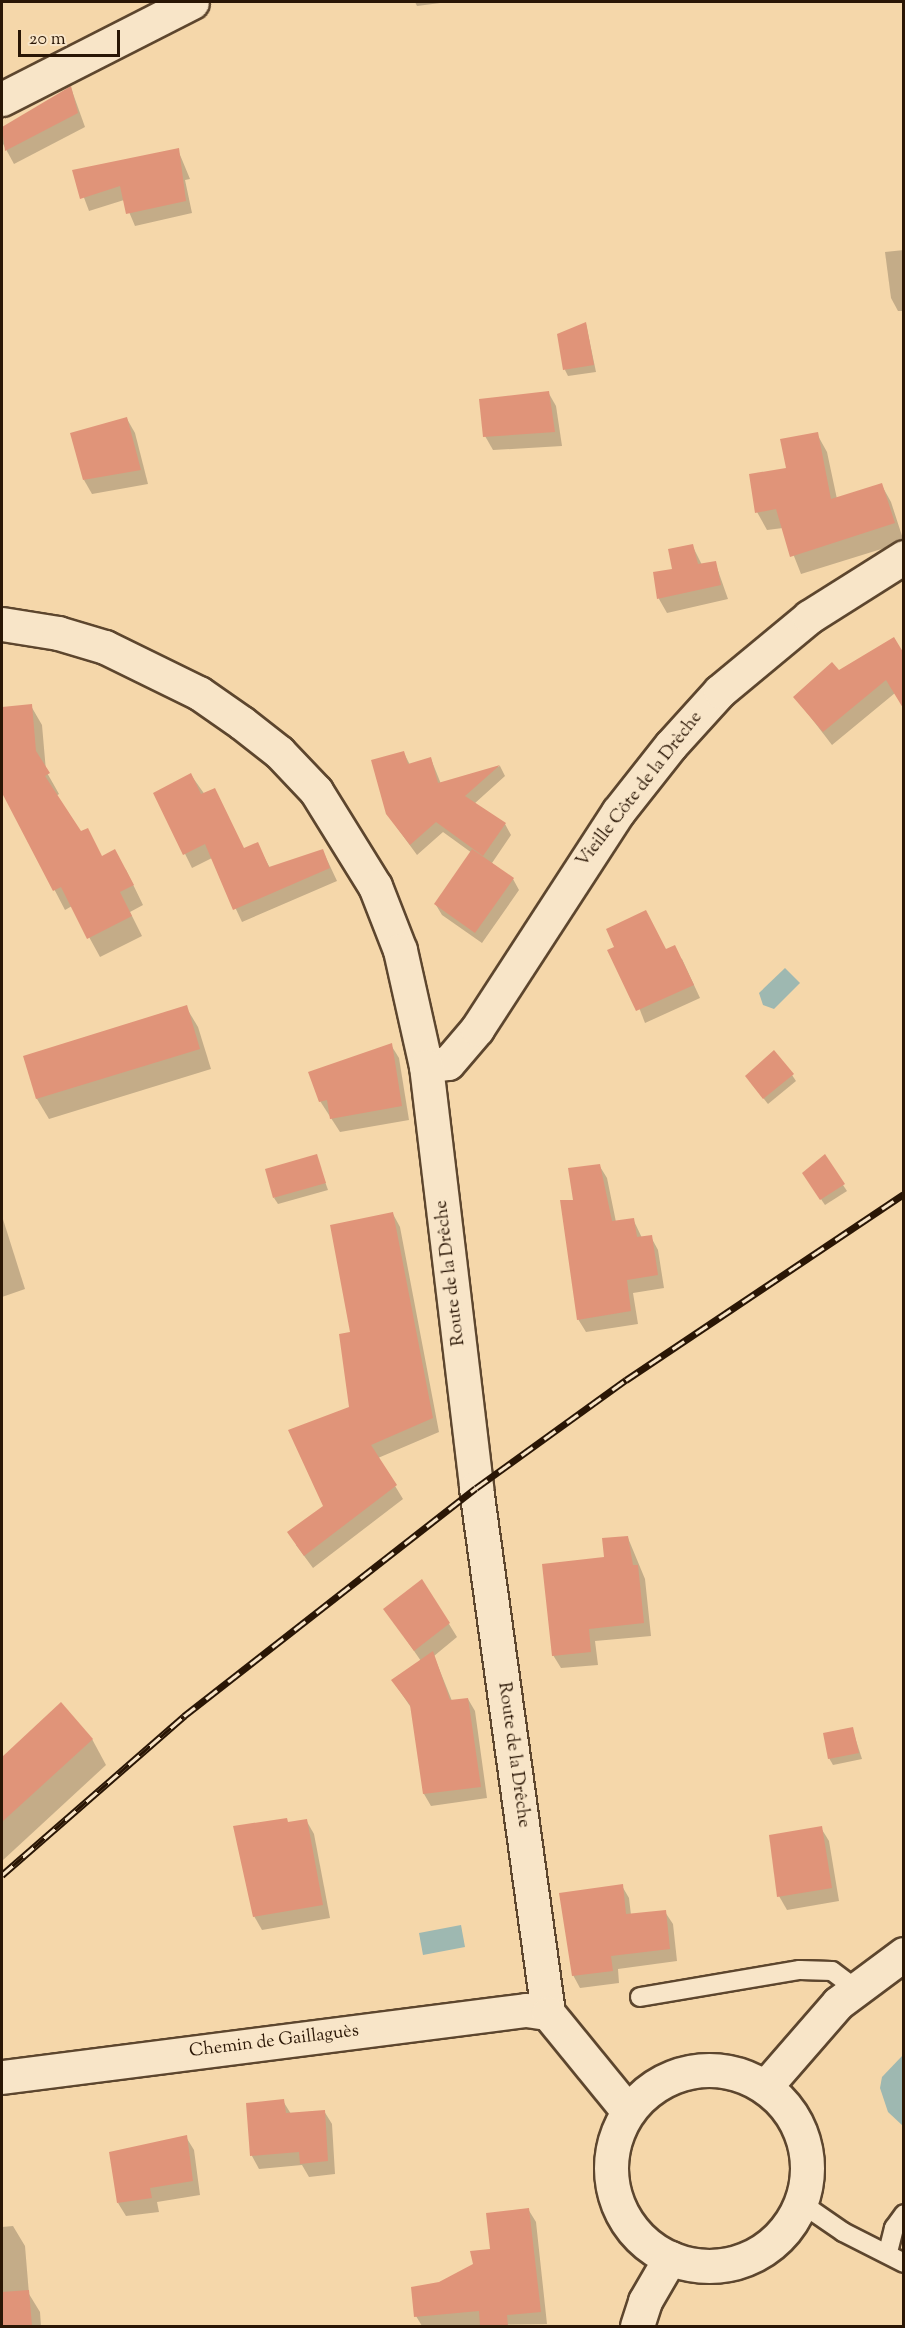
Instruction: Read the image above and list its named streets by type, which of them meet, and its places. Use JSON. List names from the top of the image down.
{
  "streets": {
    "street": ["Vieille Côte de la Drèche", "Route de la Drêche", "Chemin de Gaillaguès"]
  },
  "crossings": [
    ["Vieille Côte de la Drèche", "Route de la Drêche"],
    ["Route de la Drêche", "Chemin de Gaillaguès"]
  ],
  "scale_bar": "20 m"
}
